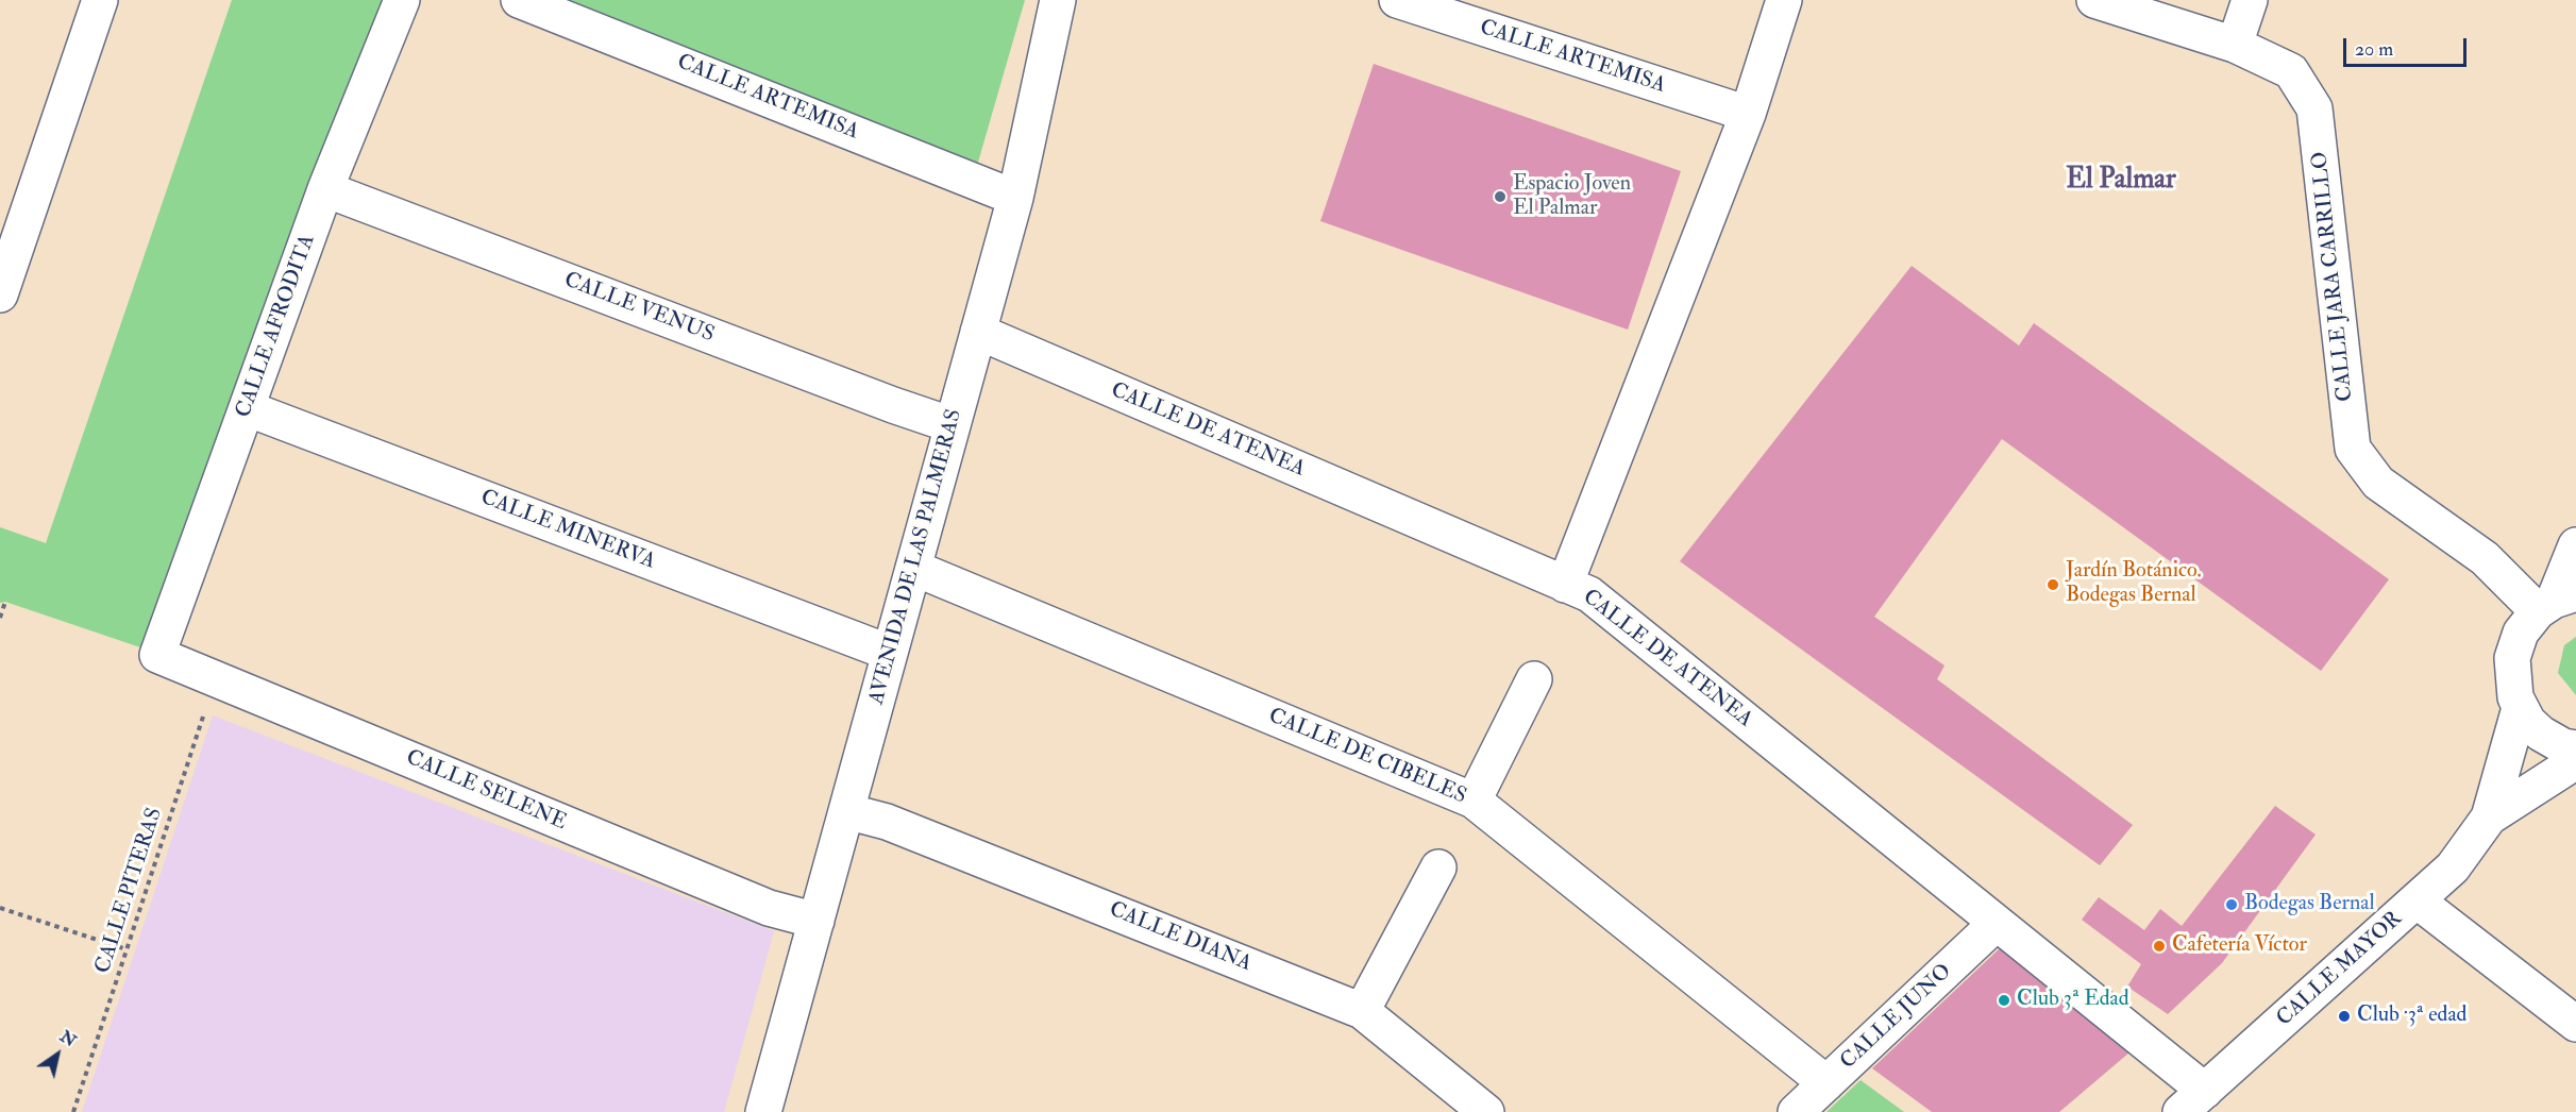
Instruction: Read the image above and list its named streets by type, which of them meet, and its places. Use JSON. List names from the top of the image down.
{
  "streets": {
    "street": [
      "CALLE ARTEMISA",
      "CALLE JARA CARRILLO",
      "CALLE VENUS",
      "CALLE AFRODITA",
      "CALLE DE ATENEA",
      "CALLE MINERVA",
      "AVENIDA DE LAS PALMERAS",
      "CALLE DE CIBELES",
      "CALLE SELENE",
      "CALLE DIANA",
      "CALLE MAYOR",
      "CALLE JUNO"
    ],
    "path": ["CALLE PITERAS"]
  },
  "crossings": [
    ["CALLE ARTEMISA", "AVENIDA DE LAS PALMERAS"],
    ["CALLE VENUS", "CALLE AFRODITA"],
    ["CALLE VENUS", "AVENIDA DE LAS PALMERAS"],
    ["CALLE AFRODITA", "CALLE MINERVA"],
    ["CALLE AFRODITA", "CALLE SELENE"],
    ["CALLE DE ATENEA", "AVENIDA DE LAS PALMERAS"],
    ["CALLE DE ATENEA", "CALLE MAYOR"],
    ["CALLE DE ATENEA", "CALLE JUNO"],
    ["CALLE MINERVA", "AVENIDA DE LAS PALMERAS"],
    ["AVENIDA DE LAS PALMERAS", "CALLE DE CIBELES"],
    ["AVENIDA DE LAS PALMERAS", "CALLE SELENE"],
    ["AVENIDA DE LAS PALMERAS", "CALLE DIANA"],
    ["CALLE DE CIBELES", "CALLE JUNO"],
    ["CALLE SELENE", "CALLE PITERAS"]
  ],
  "districts": ["El Palmar"],
  "places": [
    "Espacio Joven El Palmar",
    "Jardín Botánico. Bodegas Bernal",
    "Bodegas Bernal",
    "Cafetería Víctor",
    "Club 3ª Edad",
    "Club ·3ª edad"
  ],
  "scale_bar": "20 m",
  "north": "top right"
}
